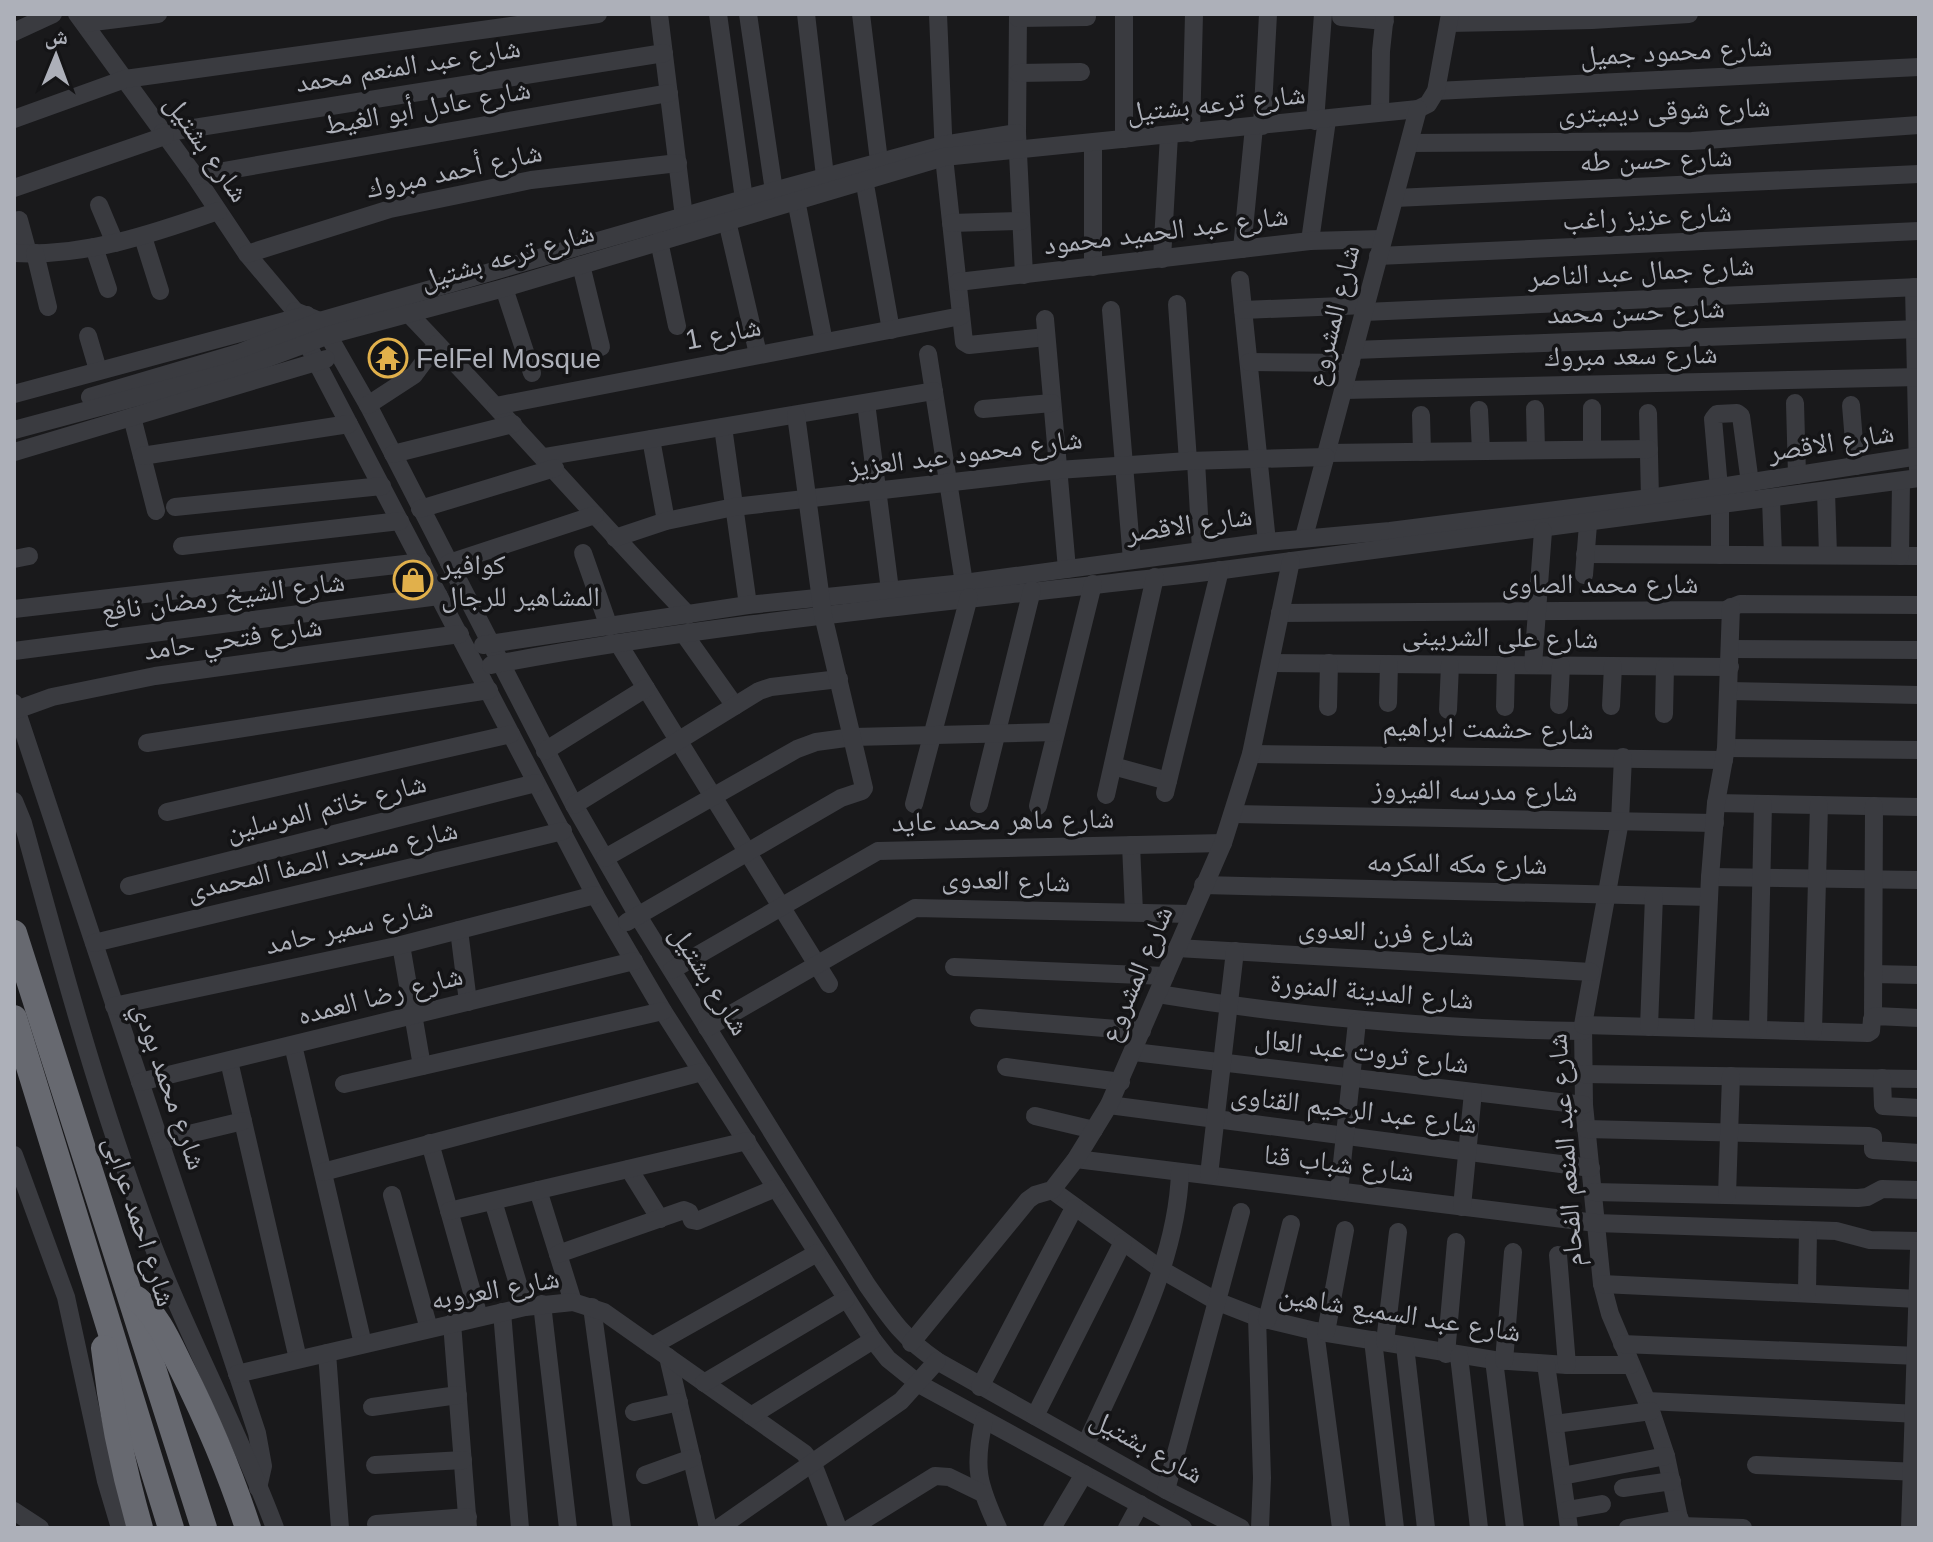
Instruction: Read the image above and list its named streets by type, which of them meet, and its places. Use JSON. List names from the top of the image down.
{
  "streets": {
    "highway": ["شارع احمد عرابى"],
    "street": [
      "شارع محمود جميل",
      "شارع عبد المنعم محمد",
      "شارع ترعه بشتيل",
      "شارع عادل أبو الغيط",
      "شارع شوقى ديميترى",
      "شارع بشتيل",
      "شارع حسن طه",
      "شارع أحمد مبروك",
      "شارع عزيز راغب",
      "شارع عبد الحميد محمود",
      "شارع جمال عبد الناصر",
      "شارع حسن محمد",
      "شارع المشروع",
      "شارع 1",
      "شارع سعد مبروك",
      "شارع الاقصر",
      "شارع محمود عبد العزيز",
      "شارع محمد الصاوى",
      "شارع الشيخ رمضان نافع",
      "شارع على الشربينى",
      "شارع فتحي حامد",
      "شارع حشمت ابراهيم",
      "شارع مدرسه الفيروز",
      "شارع خاتم المرسلين",
      "شارع ماهر محمد عايد",
      "شارع مسجد الصفا المحمدى",
      "شارع مكه المكرمه",
      "شارع العدوى",
      "شارع سمير حامد",
      "شارع فرن العدوى",
      "شارع المدينة المنورة",
      "شارع رضا العمده",
      "شارع ثروت عبد العال",
      "شارع محمد بودي",
      "شارع عبد الرحيم القناوى",
      "شارع عبد المنعم الفحام",
      "شارع شباب قنا",
      "شارع العروبه",
      "شارع عبد السميع شاهين"
    ]
  },
  "crossings": [
    ["شارع عبد المنعم محمد", "شارع بشتيل"],
    ["شارع ترعه بشتيل", "شارع بشتيل"],
    ["شارع ترعه بشتيل", "شارع المشروع"],
    ["شارع عادل أبو الغيط", "شارع بشتيل"],
    ["شارع شوقى ديميترى", "شارع المشروع"],
    ["شارع بشتيل", "شارع أحمد مبروك"],
    ["شارع بشتيل", "شارع المشروع"],
    ["شارع بشتيل", "شارع الاقصر"],
    ["شارع بشتيل", "شارع الشيخ رمضان نافع"],
    ["شارع بشتيل", "شارع فتحي حامد"],
    ["شارع بشتيل", "شارع خاتم المرسلين"],
    ["شارع بشتيل", "شارع ماهر محمد عايد"],
    ["شارع بشتيل", "شارع مسجد الصفا المحمدى"],
    ["شارع بشتيل", "شارع العدوى"],
    ["شارع بشتيل", "شارع سمير حامد"],
    ["شارع بشتيل", "شارع رضا العمده"],
    ["شارع حسن طه", "شارع المشروع"],
    ["شارع عزيز راغب", "شارع عبد الحميد محمود"],
    ["شارع عزيز راغب", "شارع المشروع"],
    ["شارع عبد الحميد محمود", "شارع المشروع"],
    ["شارع جمال عبد الناصر", "شارع المشروع"],
    ["شارع حسن محمد", "شارع المشروع"],
    ["شارع المشروع", "شارع سعد مبروك"],
    ["شارع المشروع", "شارع الاقصر"],
    ["شارع المشروع", "شارع محمود عبد العزيز"],
    ["شارع المشروع", "شارع محمد الصاوى"],
    ["شارع المشروع", "شارع على الشربينى"],
    ["شارع المشروع", "شارع حشمت ابراهيم"],
    ["شارع المشروع", "شارع مدرسه الفيروز"],
    ["شارع المشروع", "شارع ماهر محمد عايد"],
    ["شارع المشروع", "شارع مكه المكرمه"],
    ["شارع المشروع", "شارع العدوى"],
    ["شارع المشروع", "شارع فرن العدوى"],
    ["شارع المشروع", "شارع المدينة المنورة"],
    ["شارع المشروع", "شارع ثروت عبد العال"],
    ["شارع المشروع", "شارع عبد الرحيم القناوى"],
    ["شارع المشروع", "شارع شباب قنا"],
    ["شارع المشروع", "شارع عبد السميع شاهين"],
    ["شارع الاقصر", "شارع فتحي حامد"],
    ["شارع فتحي حامد", "شارع محمد بودي"],
    ["شارع حشمت ابراهيم", "شارع عبد المنعم الفحام"],
    ["شارع مدرسه الفيروز", "شارع عبد المنعم الفحام"],
    ["شارع مسجد الصفا المحمدى", "شارع محمد بودي"],
    ["شارع مكه المكرمه", "شارع عبد المنعم الفحام"],
    ["شارع سمير حامد", "شارع محمد بودي"],
    ["شارع فرن العدوى", "شارع عبد المنعم الفحام"],
    ["شارع المدينة المنورة", "شارع عبد المنعم الفحام"],
    ["شارع رضا العمده", "شارع محمد بودي"],
    ["شارع ثروت عبد العال", "شارع عبد المنعم الفحام"],
    ["شارع محمد بودي", "شارع العروبه"],
    ["شارع عبد الرحيم القناوى", "شارع عبد المنعم الفحام"],
    ["شارع عبد المنعم الفحام", "شارع شباب قنا"],
    ["شارع عبد المنعم الفحام", "شارع عبد السميع شاهين"]
  ],
  "places": {
    "temple": ["FelFel Mosque"],
    "shop": ["كوافير المشاهير للرجال"]
  },
  "north": "top"
}
